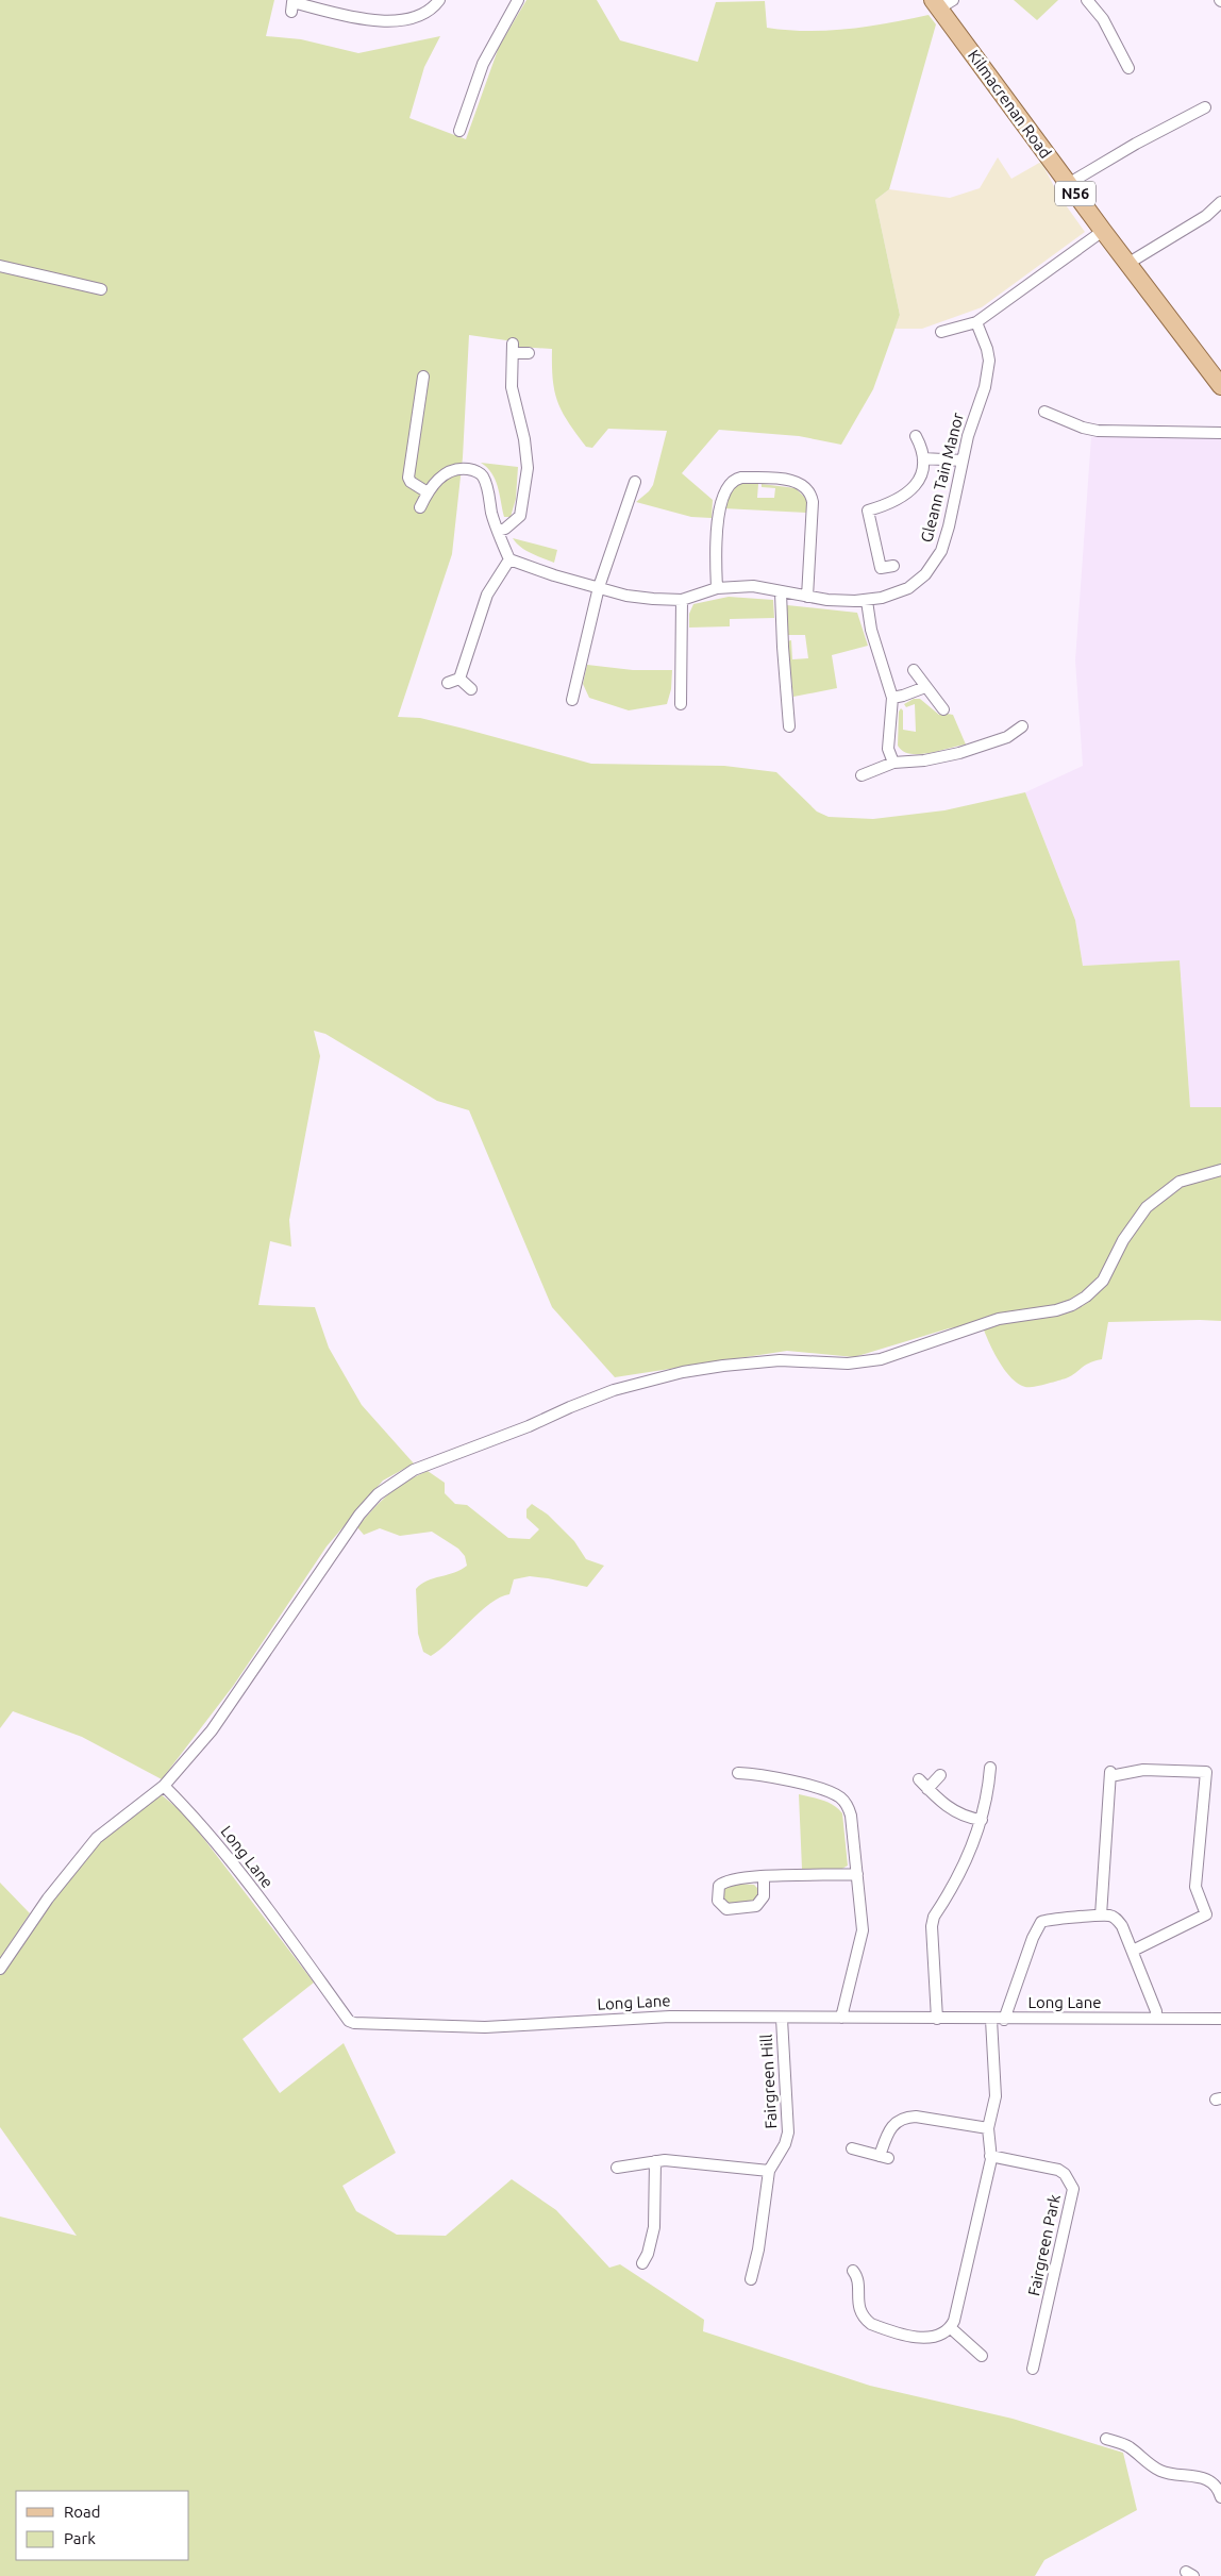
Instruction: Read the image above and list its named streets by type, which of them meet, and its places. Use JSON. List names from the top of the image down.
{
  "streets": {
    "main road": ["Kilmacrenan Road", "N56"],
    "street": [
      "Gleann Tain Manor",
      "Long Lane",
      "Fairgreen Hill",
      "Fairgreen Park"
    ]
  },
  "crossings": [
    ["Long Lane", "Fairgreen Hill"]
  ],
  "legend": ["Road", "Park"]
}
